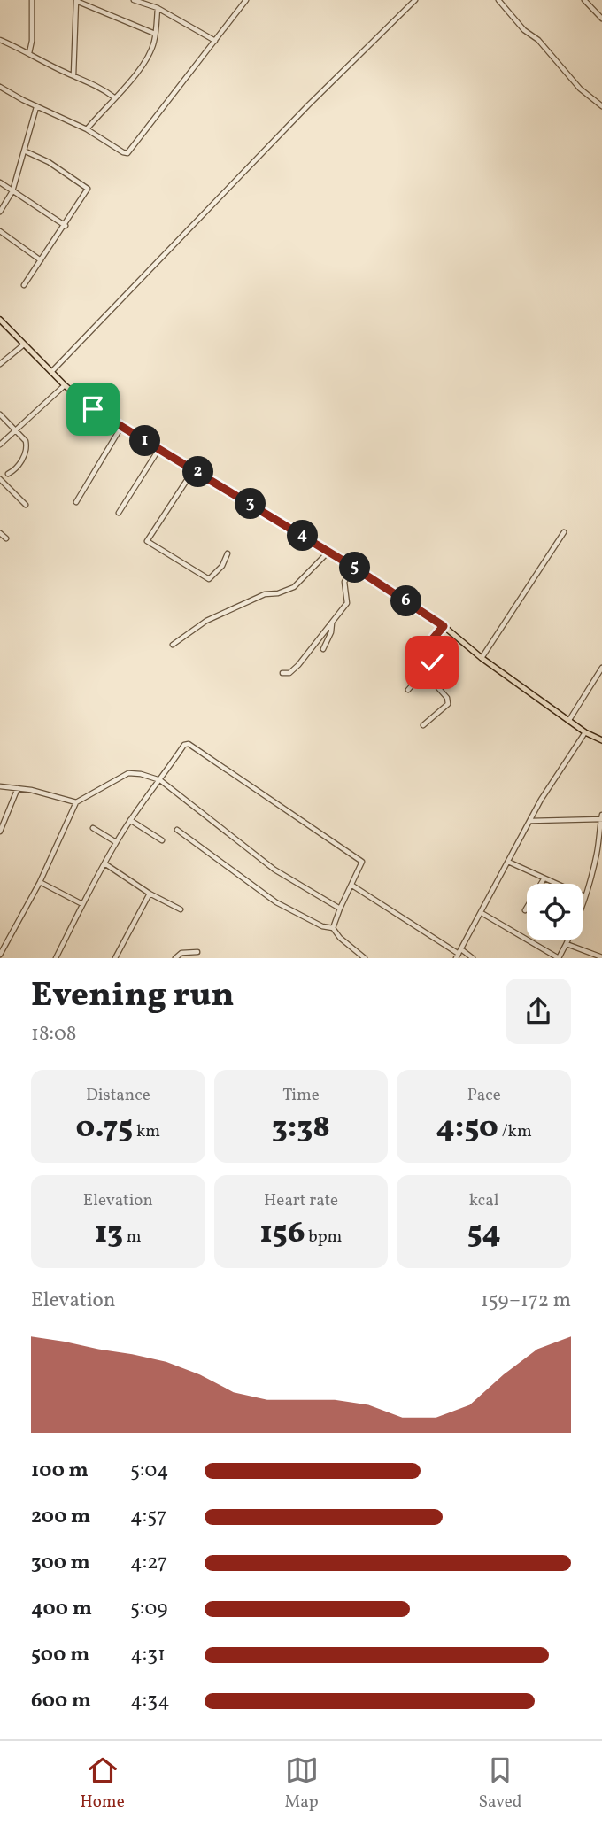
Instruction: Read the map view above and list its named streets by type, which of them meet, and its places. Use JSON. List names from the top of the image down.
{
  "page": {
    "pins": [
      "1",
      "2",
      "3",
      "4",
      "5",
      "6"
    ],
    "heading": ["Evening run", "18:08"],
    "stats": [
      ["Distance", "0.75 km"],
      ["Time", "3:38"],
      ["Pace", "4:50 /km"],
      ["Elevation", "13 m"],
      ["Heart rate", "156 bpm"],
      ["kcal", "54"]
    ],
    "chart": ["Elevation", "159–172 m"],
    "list": [
      {
        "name": "100 m",
        "note": "5:04"
      },
      {
        "name": "200 m",
        "note": "4:57"
      },
      {
        "name": "300 m",
        "note": "4:27"
      },
      {
        "name": "400 m",
        "note": "5:09"
      },
      {
        "name": "500 m",
        "note": "4:31"
      },
      {
        "name": "600 m",
        "note": "4:34"
      }
    ],
    "tabs": ["Home", "Map", "Saved"]
  }
}
